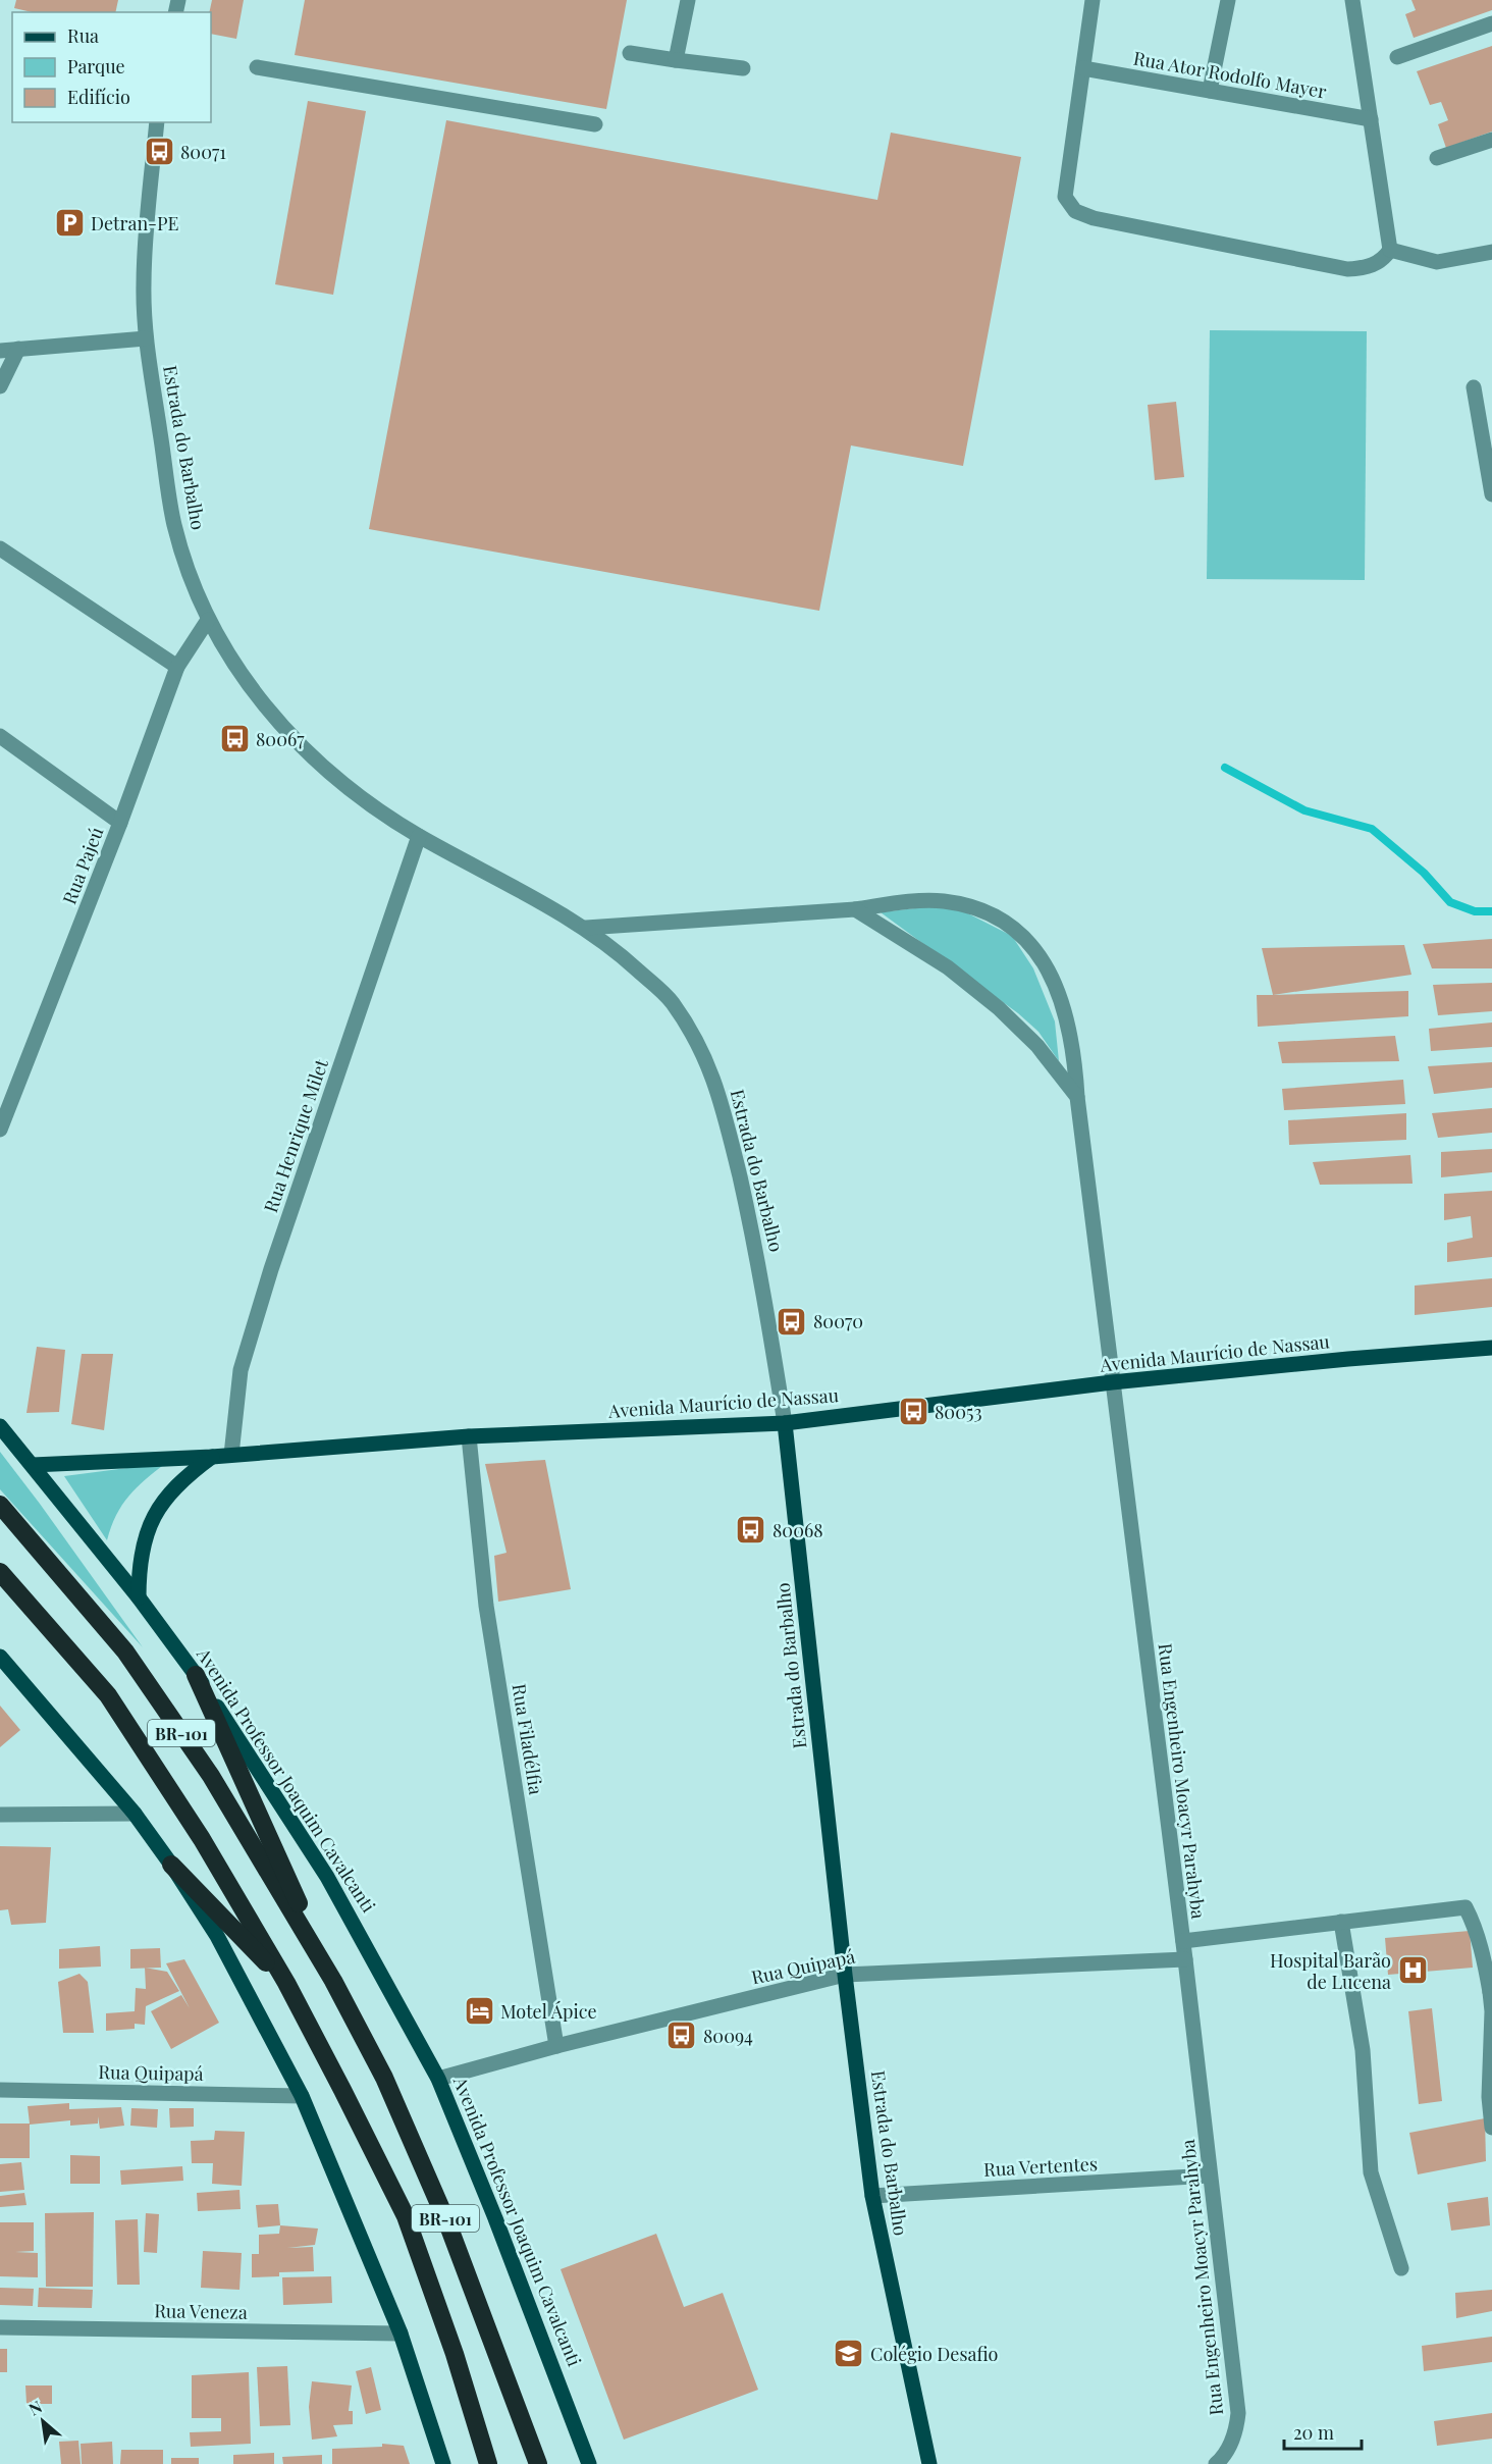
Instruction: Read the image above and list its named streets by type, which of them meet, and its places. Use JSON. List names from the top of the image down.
{
  "streets": {
    "highway": ["BR-101"],
    "main road": ["Estrada do Barbalho", "Avenida Maurício de Nassau", "Avenida Professor Joaquim Cavalcanti"],
    "street": [
      "Rua Ator Rodolfo Mayer",
      "Rua Pajeú",
      "Rua Henrique Milet",
      "Rua Filadélfia",
      "Rua Engenheiro Moacyr Parahyba",
      "Rua Quipapá",
      "Rua Vertentes",
      "Rua Veneza"
    ]
  },
  "crossings": [
    ["Estrada do Barbalho", "Rua Pajeú"],
    ["Estrada do Barbalho", "Rua Henrique Milet"],
    ["Estrada do Barbalho", "Avenida Maurício de Nassau"],
    ["Estrada do Barbalho", "Rua Engenheiro Moacyr Parahyba"],
    ["Estrada do Barbalho", "Rua Quipapá"],
    ["Estrada do Barbalho", "Rua Vertentes"],
    ["Rua Henrique Milet", "Avenida Maurício de Nassau"],
    ["Avenida Maurício de Nassau", "Rua Filadélfia"],
    ["Avenida Maurício de Nassau", "Avenida Professor Joaquim Cavalcanti"],
    ["Avenida Maurício de Nassau", "Rua Engenheiro Moacyr Parahyba"],
    ["Rua Filadélfia", "Rua Quipapá"],
    ["Avenida Professor Joaquim Cavalcanti", "Rua Quipapá"],
    ["Rua Engenheiro Moacyr Parahyba", "Rua Quipapá"],
    ["Rua Engenheiro Moacyr Parahyba", "Rua Vertentes"]
  ],
  "places": {
    "bus stop": [
      "80071",
      "80067",
      "80070",
      "80053",
      "80068",
      "80094"
    ],
    "parking": ["Detran-PE"],
    "hospital": ["Hospital Barão de Lucena"],
    "hotel": ["Motel Ápice"],
    "school or university": ["Colégio Desafio"]
  },
  "legend": ["Rua", "Parque", "Edifício"],
  "scale_bar": "20 m",
  "north": "top left"
}
